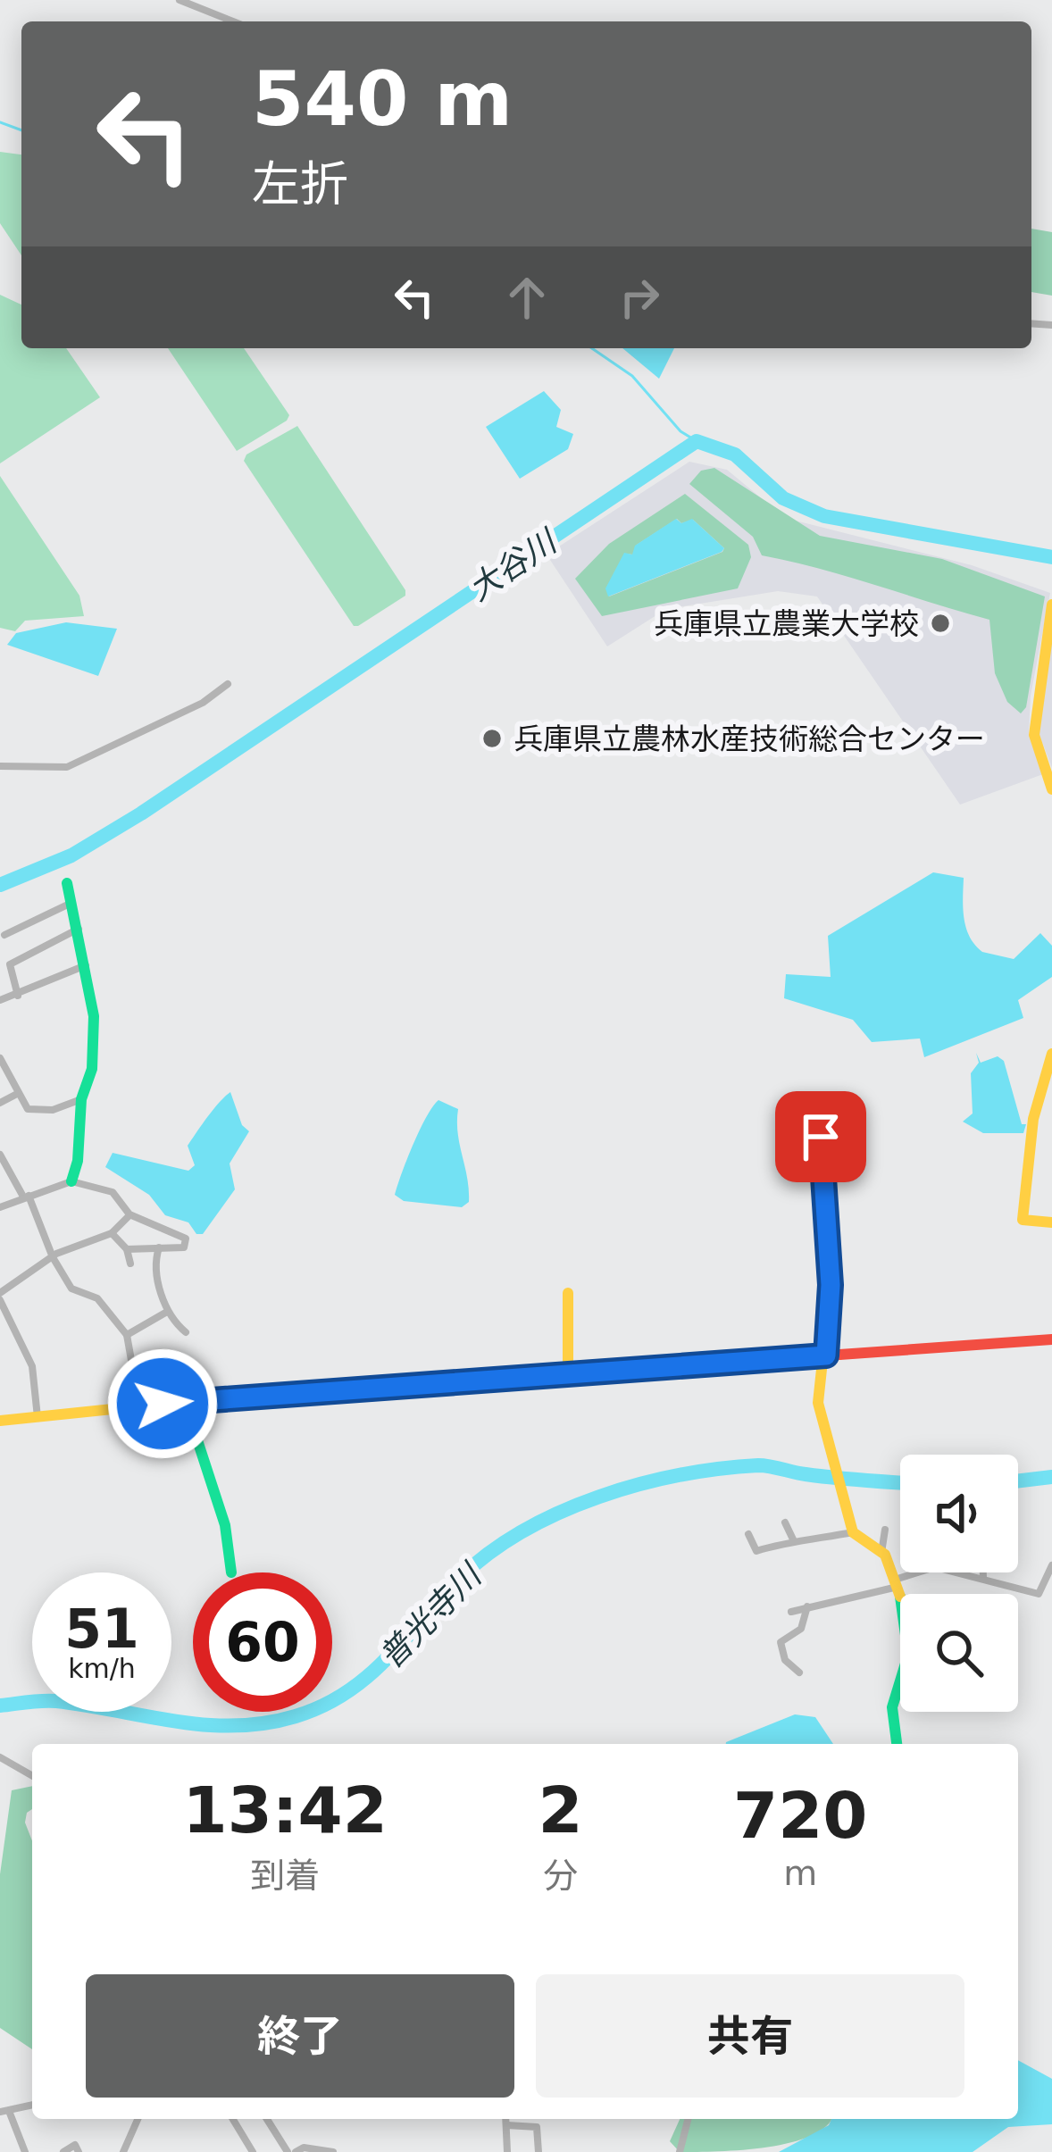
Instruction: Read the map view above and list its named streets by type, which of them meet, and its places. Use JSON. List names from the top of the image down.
{
  "water": ["大谷川", "普光寺川"],
  "places": ["兵庫県立農業大学校", "兵庫県立農林水産技術総合センター"],
  "page": {
    "turn": ["540 m", "左折"],
    "speed": "51 km/h",
    "limit": "60",
    "eta": [
      "13:42",
      "到着",
      "2",
      "分",
      "720",
      "m"
    ],
    "buttons": ["終了", "共有"]
  }
}
